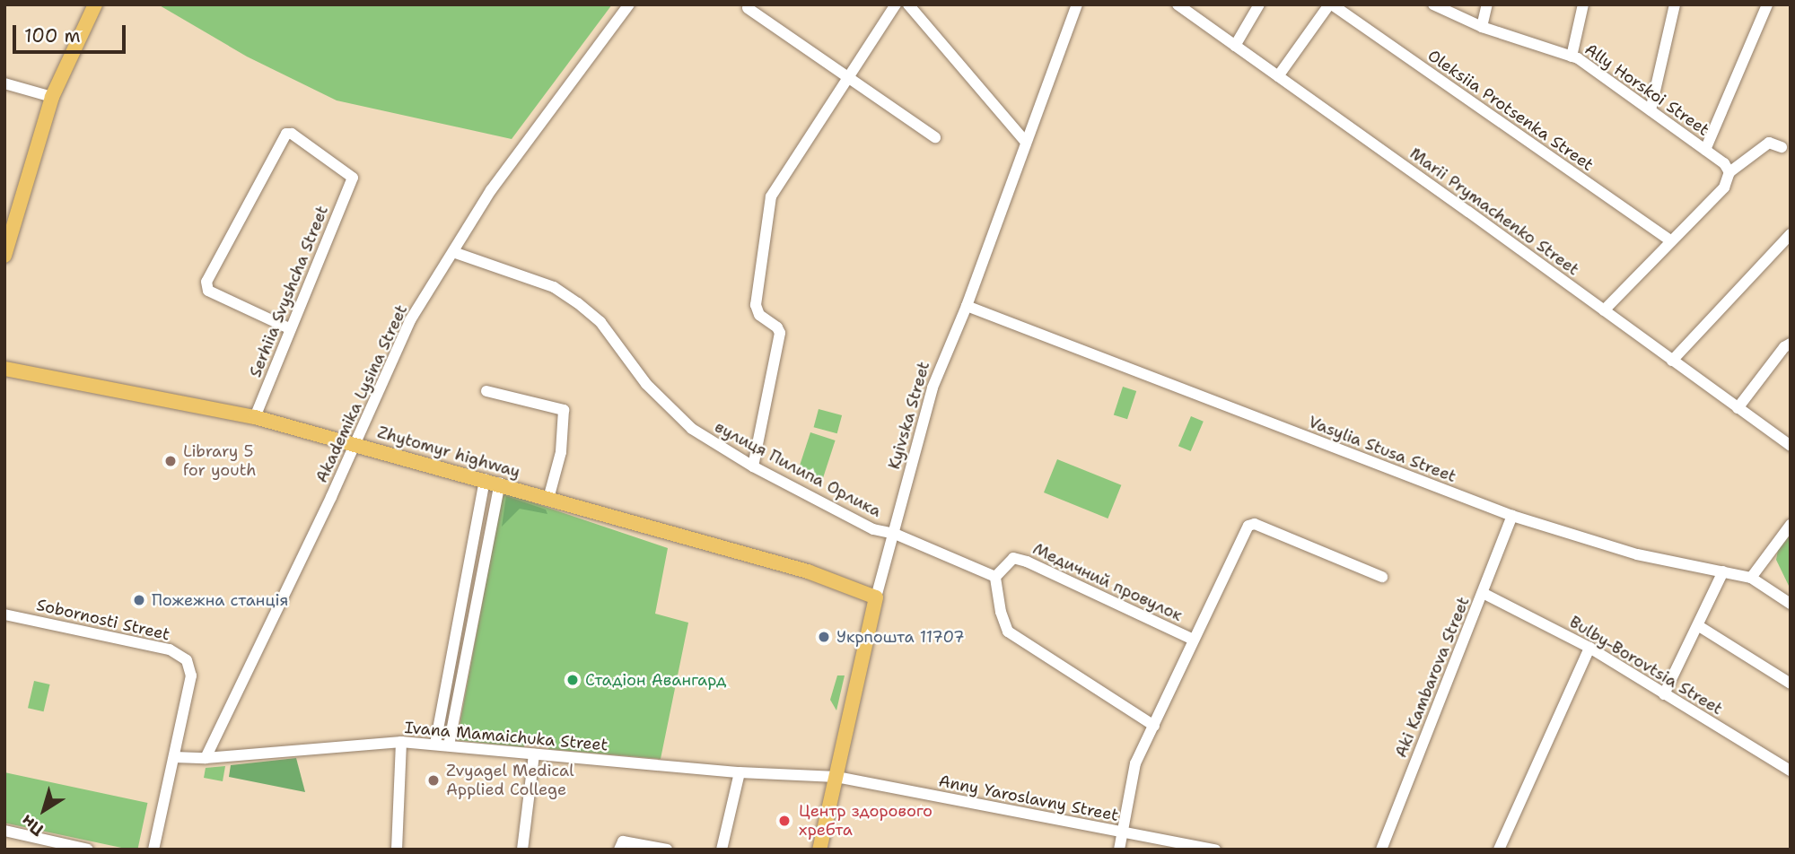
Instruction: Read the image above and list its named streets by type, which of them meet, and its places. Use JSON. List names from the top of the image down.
{
  "streets": {
    "main road": ["Kyivska Street", "Zhytomyr highway"],
    "street": [
      "Ally Horskoi Street",
      "Oleksiia Protsenka Street",
      "Marii Prymachenko Street",
      "Serhiia Svyshcha Street",
      "Akademika Lysina Street",
      "Vasylia Stusa Street",
      "вулиця Пилипа Орлика",
      "Медичний провулок",
      "Sobornosti Street",
      "Bulby-Borovtsia Street",
      "Aki Kambarova Street",
      "Ivana Mamaichuka Street",
      "Anny Yaroslavny Street"
    ]
  },
  "crossings": [
    ["Serhiia Svyshcha Street", "Zhytomyr highway"],
    ["Akademika Lysina Street", "Zhytomyr highway"],
    ["Akademika Lysina Street", "вулиця Пилипа Орлика"],
    ["Akademika Lysina Street", "Ivana Mamaichuka Street"],
    ["Kyivska Street", "Vasylia Stusa Street"],
    ["Kyivska Street", "Zhytomyr highway"],
    ["Kyivska Street", "вулиця Пилипа Орлика"],
    ["Kyivska Street", "Ivana Mamaichuka Street"],
    ["Kyivska Street", "Anny Yaroslavny Street"],
    ["Vasylia Stusa Street", "Aki Kambarova Street"],
    ["Медичний провулок", "Anny Yaroslavny Street"],
    ["Sobornosti Street", "Ivana Mamaichuka Street"],
    ["Bulby-Borovtsia Street", "Aki Kambarova Street"],
    ["Ivana Mamaichuka Street", "Anny Yaroslavny Street"]
  ],
  "places": [
    "Library 5 for youth",
    "Пожежна станція",
    "Укрпошта 11707",
    "Стадіон Авангард",
    "Zvyagel Medical Applied College",
    "Центр здорового хребта"
  ],
  "scale_bar": "100 m",
  "north": "bottom left"
}
